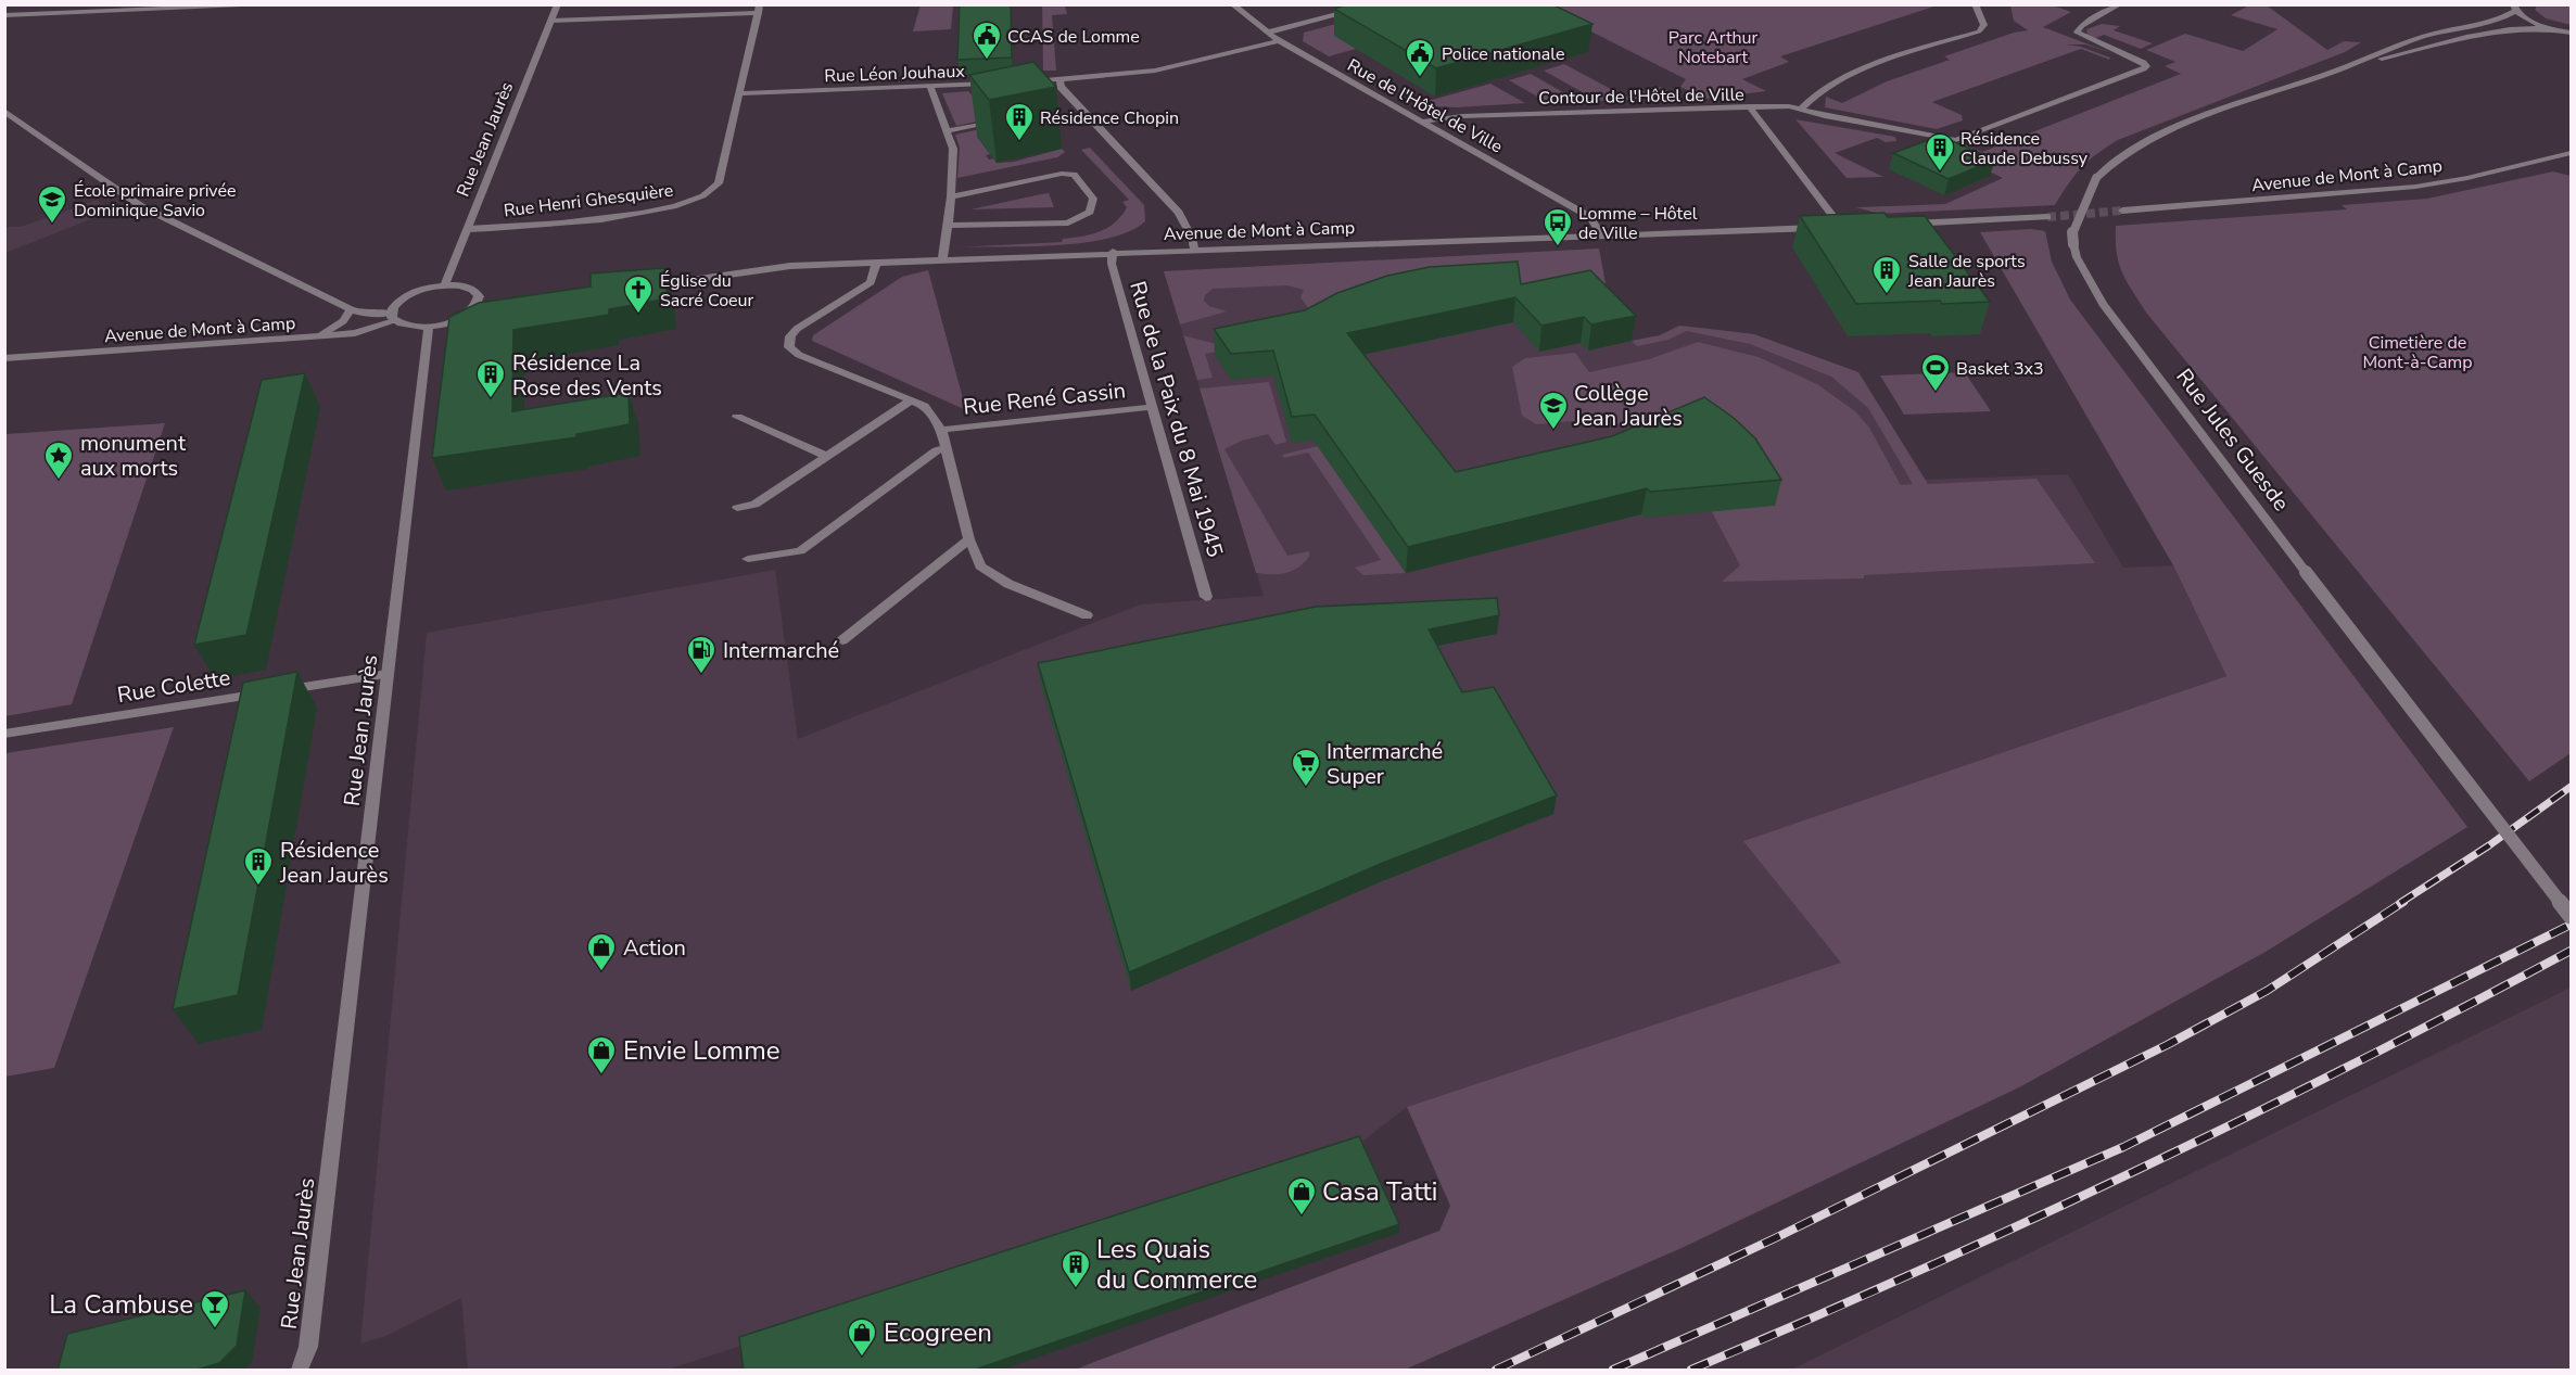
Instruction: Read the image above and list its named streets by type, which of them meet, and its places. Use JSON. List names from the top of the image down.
{
  "streets": {
    "street": [
      "Rue Léon Jouhaux",
      "Contour de l'Hôtel de Ville",
      "Rue de l'Hôtel de Ville",
      "Rue Jean Jaurès",
      "Avenue de Mont à Camp",
      "Rue Henri Ghesquière",
      "Rue René Cassin",
      "Rue de la Paix du 8 Mai 1945",
      "Rue Jules Guesde",
      "Rue Colette"
    ]
  },
  "crossings": [
    ["Rue Léon Jouhaux", "Rue Henri Ghesquière"],
    ["Contour de l'Hôtel de Ville", "Rue de l'Hôtel de Ville"],
    ["Contour de l'Hôtel de Ville", "Avenue de Mont à Camp"],
    ["Rue de l'Hôtel de Ville", "Avenue de Mont à Camp"],
    ["Rue Jean Jaurès", "Rue Henri Ghesquière"],
    ["Rue Jean Jaurès", "Rue Colette"],
    ["Avenue de Mont à Camp", "Rue de la Paix du 8 Mai 1945"],
    ["Rue René Cassin", "Rue de la Paix du 8 Mai 1945"]
  ],
  "parks": ["Parc Arthur Notebart", "Cimetière de Mont-à-Camp"],
  "places": {
    "public building": ["CCAS de Lomme", "Police nationale"],
    "building": [
      "Résidence Chopin",
      "Résidence Claude Debussy",
      "Salle de sports Jean Jaurès",
      "Résidence La Rose des Vents",
      "Résidence Jean Jaurès",
      "Les Quais du Commerce"
    ],
    "school or university": ["École primaire privée Dominique Savio", "Collège Jean Jaurès"],
    "bus stop": ["Lomme – Hôtel de Ville"],
    "church": ["Église du Sacré Coeur"],
    "sports": ["Basket 3x3"],
    "place": ["monument aux morts"],
    "fuel station": ["Intermarché"],
    "supermarket": ["Intermarché Super"],
    "shop": [
      "Action",
      "Envie Lomme",
      "Casa Tatti",
      "Ecogreen"
    ],
    "bar": ["La Cambuse"]
  }
}
